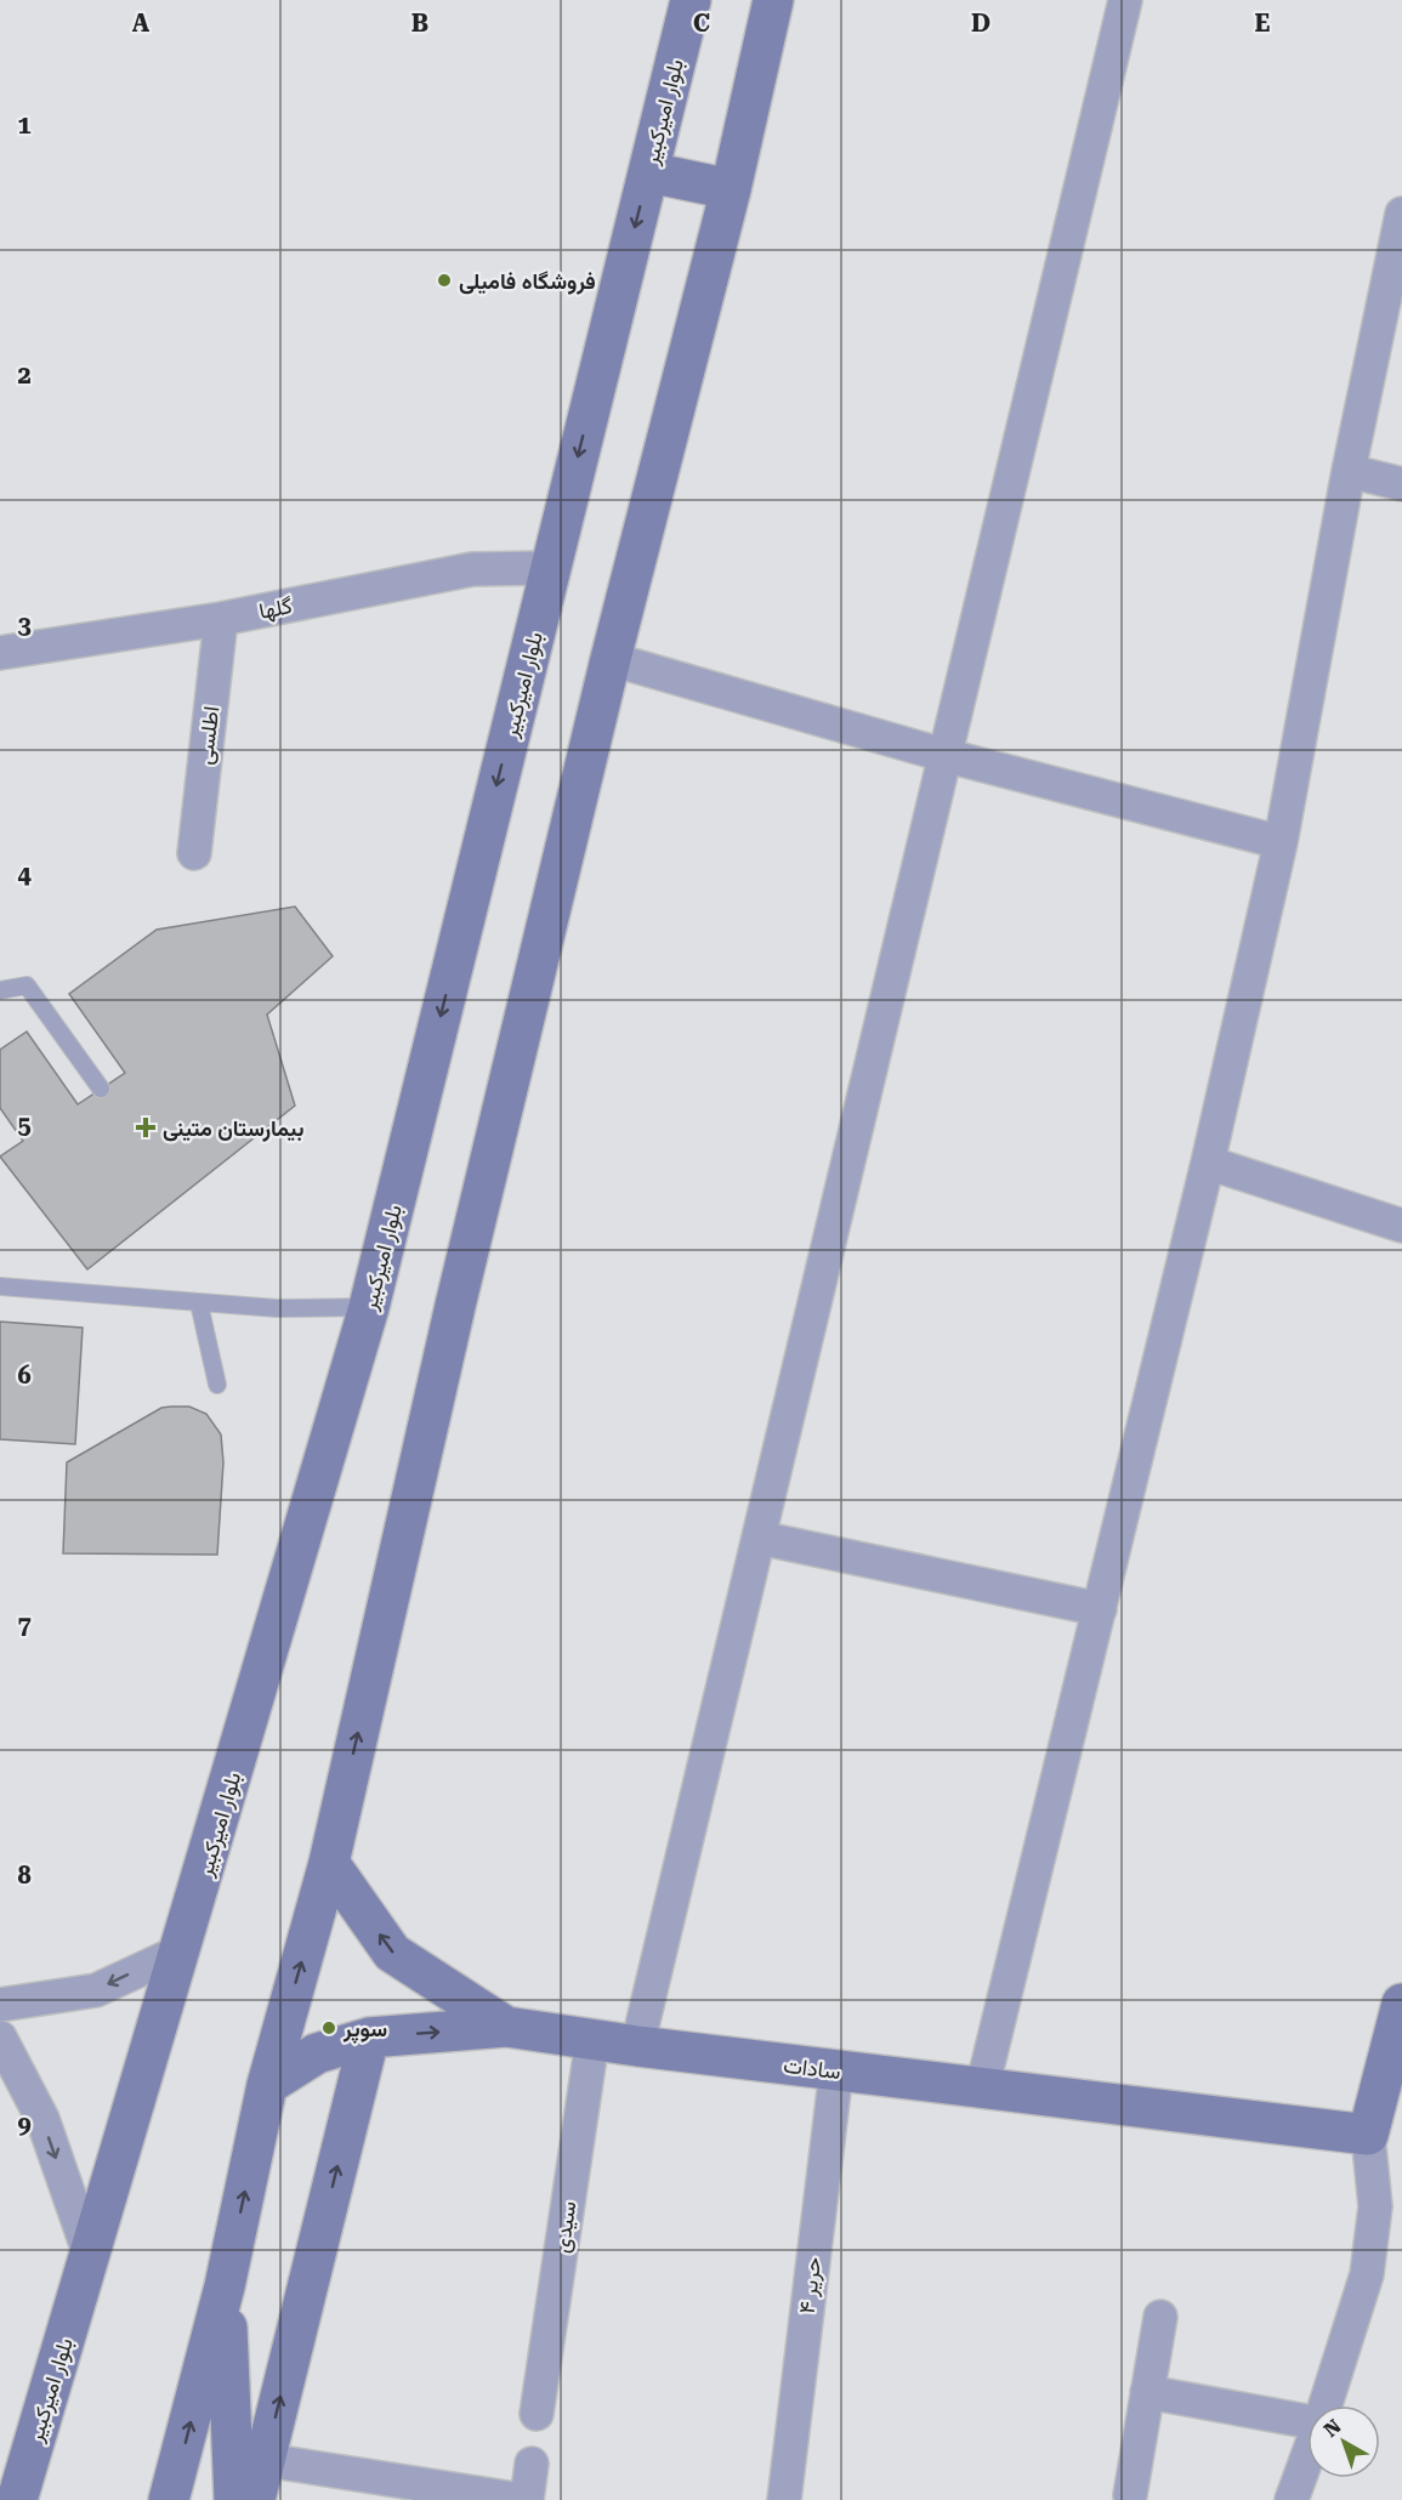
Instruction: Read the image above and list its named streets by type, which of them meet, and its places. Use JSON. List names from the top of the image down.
{
  "streets": {
    "main road": ["بلوار امیرکبیر", "سادات"],
    "street": [
      "گلها",
      "اطلسی",
      "سیدی",
      "حریر ۴"
    ]
  },
  "crossings": [
    ["بلوار امیرکبیر", "گلها"],
    ["گلها", "اطلسی"],
    ["سادات", "سیدی"],
    ["سادات", "حریر ۴"]
  ],
  "places": {
    "other": ["فروشگاه فامیلی", "سوپر"],
    "health": ["بیمارستان متینی"]
  },
  "north": "top left",
  "grid": {
    "columns": [
      "A",
      "B",
      "C",
      "D",
      "E"
    ],
    "rows": [
      "1",
      "2",
      "3",
      "4",
      "5",
      "6",
      "7",
      "8",
      "9"
    ]
  }
}
